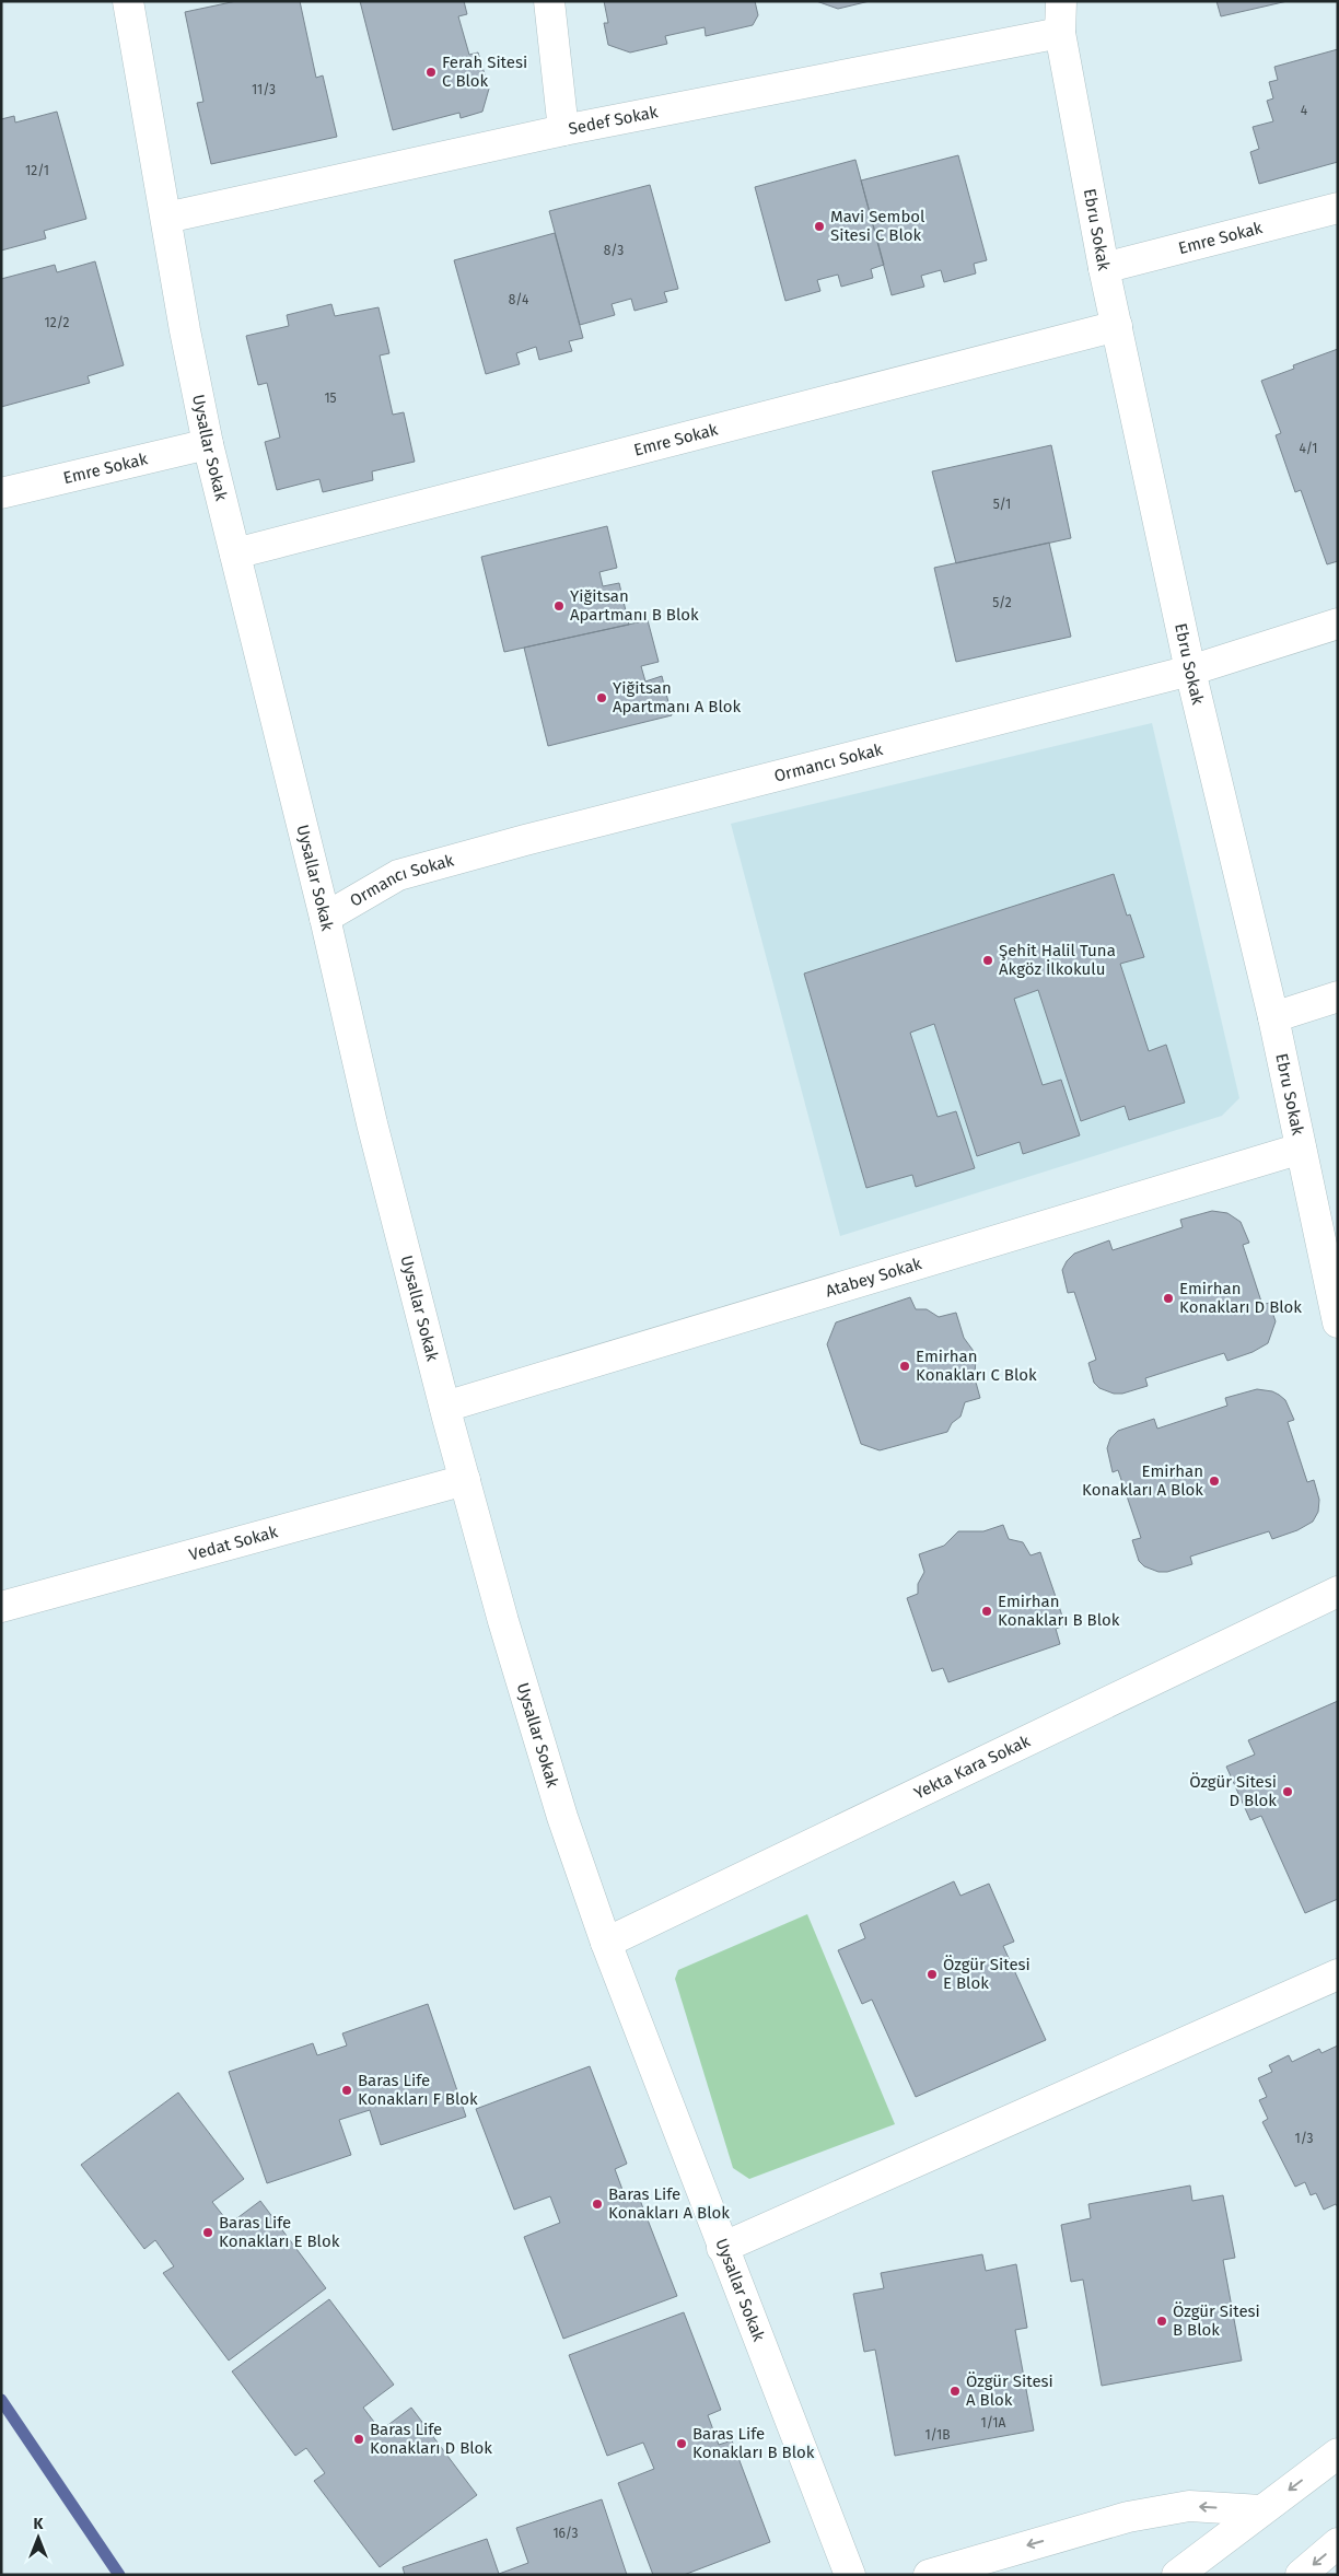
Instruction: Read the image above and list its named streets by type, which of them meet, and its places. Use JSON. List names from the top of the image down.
{
  "streets": {
    "street": [
      "Sedef Sokak",
      "Ebru Sokak",
      "Emre Sokak",
      "Uysallar Sokak",
      "Ormancı Sokak",
      "Atabey Sokak",
      "Vedat Sokak",
      "Yekta Kara Sokak"
    ]
  },
  "crossings": [
    ["Sedef Sokak", "Ebru Sokak"],
    ["Sedef Sokak", "Uysallar Sokak"],
    ["Ebru Sokak", "Emre Sokak"],
    ["Ebru Sokak", "Ormancı Sokak"],
    ["Ebru Sokak", "Atabey Sokak"],
    ["Emre Sokak", "Uysallar Sokak"],
    ["Uysallar Sokak", "Ormancı Sokak"],
    ["Uysallar Sokak", "Atabey Sokak"],
    ["Uysallar Sokak", "Vedat Sokak"],
    ["Uysallar Sokak", "Yekta Kara Sokak"]
  ],
  "places": [
    "Ferah Sitesi C Blok",
    "Mavi Sembol Sitesi C Blok",
    "Yiğitsan Apartmanı B Blok",
    "Yiğitsan Apartmanı A Blok",
    "Şehit Halil Tuna Akgöz İlkokulu",
    "Emirhan Konakları D Blok",
    "Emirhan Konakları C Blok",
    "Emirhan Konakları A Blok",
    "Emirhan Konakları B Blok",
    "Özgür Sitesi D Blok",
    "Özgür Sitesi E Blok",
    "Baras Life Konakları F Blok",
    "Baras Life Konakları A Blok",
    "Baras Life Konakları E Blok",
    "Özgür Sitesi B Blok",
    "Özgür Sitesi A Blok",
    "Baras Life Konakları D Blok",
    "Baras Life Konakları B Blok"
  ],
  "house_numbers": [
    "11/3",
    "4",
    "12/1",
    "8/3",
    "8/4",
    "12/2",
    "15",
    "4/1",
    "5/1",
    "5/2",
    "1/3",
    "1/1A",
    "1/1B",
    "16/3"
  ],
  "north": "top"
}
